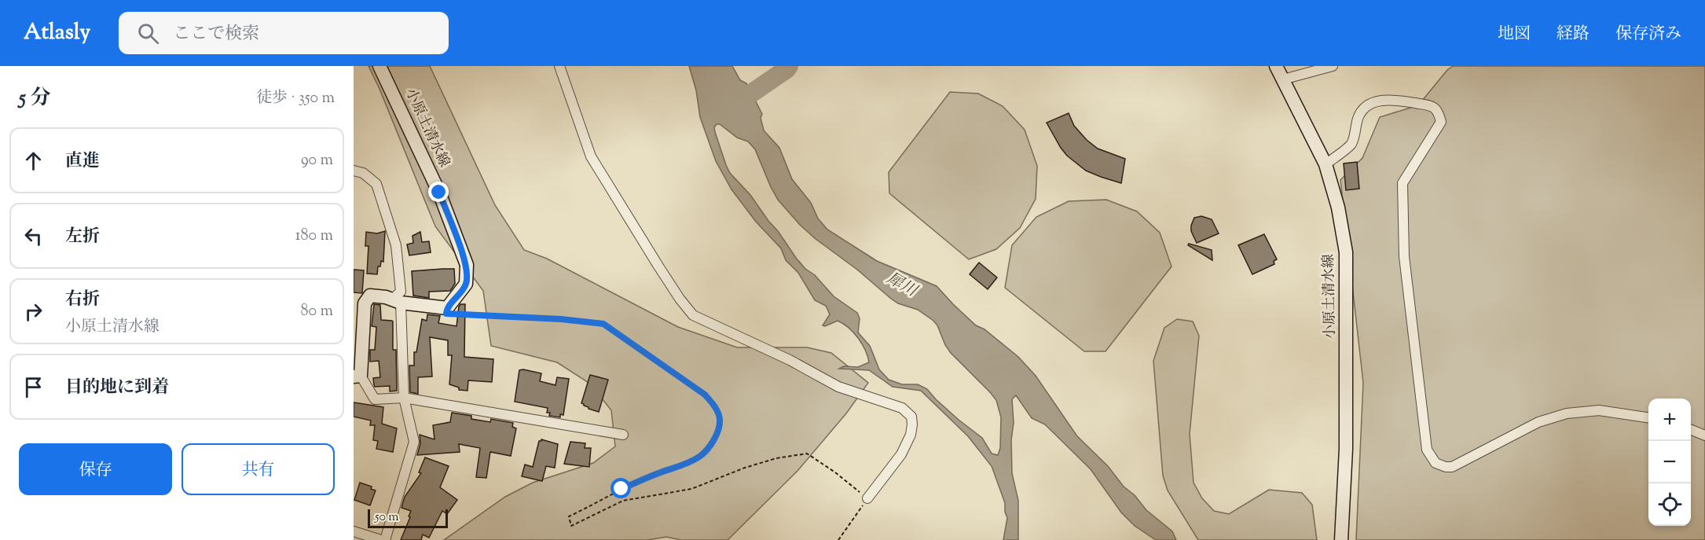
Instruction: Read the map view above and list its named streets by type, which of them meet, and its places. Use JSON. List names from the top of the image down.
{
  "streets": {
    "main road": ["小原土清水線"]
  },
  "water": ["犀川"],
  "scale_bar": "50 m",
  "page": {
    "header": "Atlasly",
    "search": "ここで検索",
    "nav": ["地図", "経路", "保存済み"],
    "heading": ["5 分", "徒歩 · 350 m"],
    "list": [
      ["直進", "90 m"],
      ["左折", "180 m"],
      ["右折", "小原土清水線", "80 m"],
      "目的地に到着"
    ],
    "map_buttons": ["+", "−"],
    "buttons": ["保存", "共有"],
    "scale": "50 m"
  }
}
